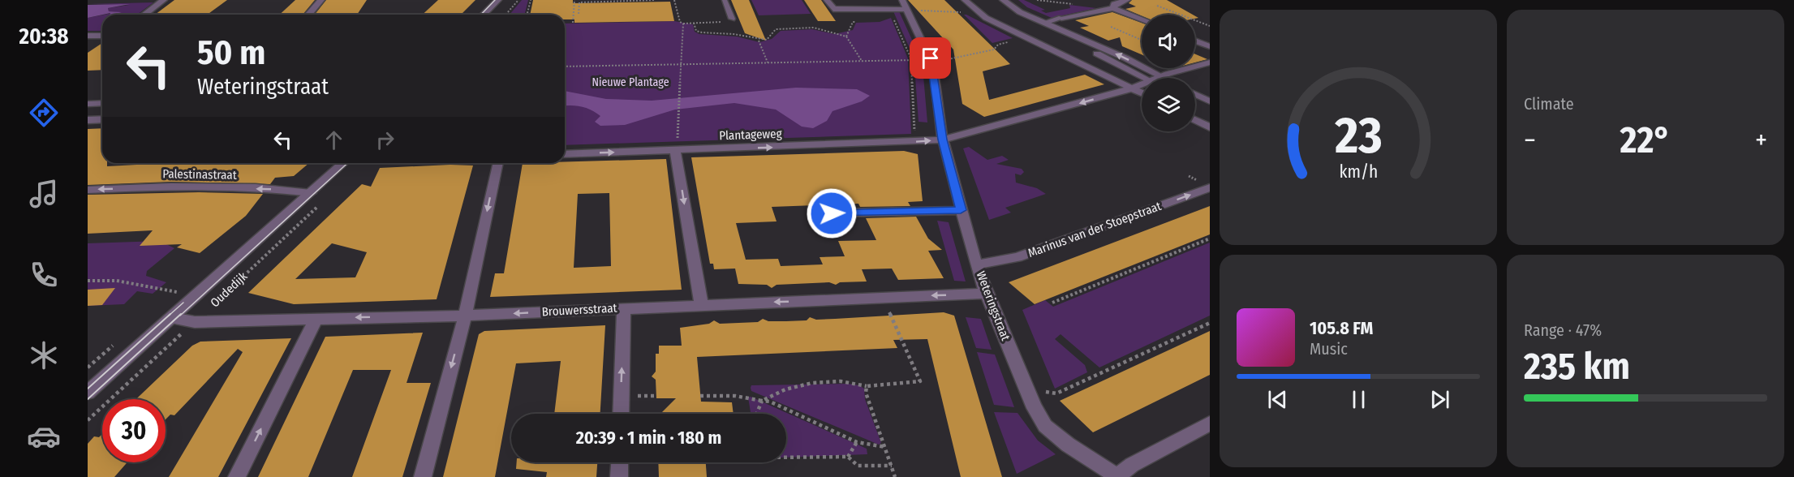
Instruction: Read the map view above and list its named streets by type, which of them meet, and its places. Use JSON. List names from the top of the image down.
{
  "streets": {
    "street": [
      "Plantageweg",
      "Palestinastraat",
      "Marinus van der Stoepstraat",
      "Oudedijk",
      "Weteringstraat",
      "Brouwersstraat"
    ]
  },
  "crossings": [
    ["Plantageweg", "Weteringstraat"],
    ["Palestinastraat", "Oudedijk"],
    ["Marinus van der Stoepstraat", "Weteringstraat"],
    ["Oudedijk", "Brouwersstraat"],
    ["Weteringstraat", "Brouwersstraat"]
  ],
  "one_way": ["Palestinastraat", "Marinus van der Stoepstraat", "Brouwersstraat"],
  "parks": ["Nieuwe Plantage"],
  "page": {
    "tabs": "20:38",
    "tile": [
      "Climate",
      ["Range · 47%", "235 km"]
    ],
    "turn": ["50 m", "Weteringstraat"],
    "heat": ["−", "22°", "+"],
    "song": ["105.8 FM", "Music"],
    "limit": "30",
    "trip": "20:39 · 1 min · 180 m",
    "gauge": ["23", "km/h"]
  }
}
